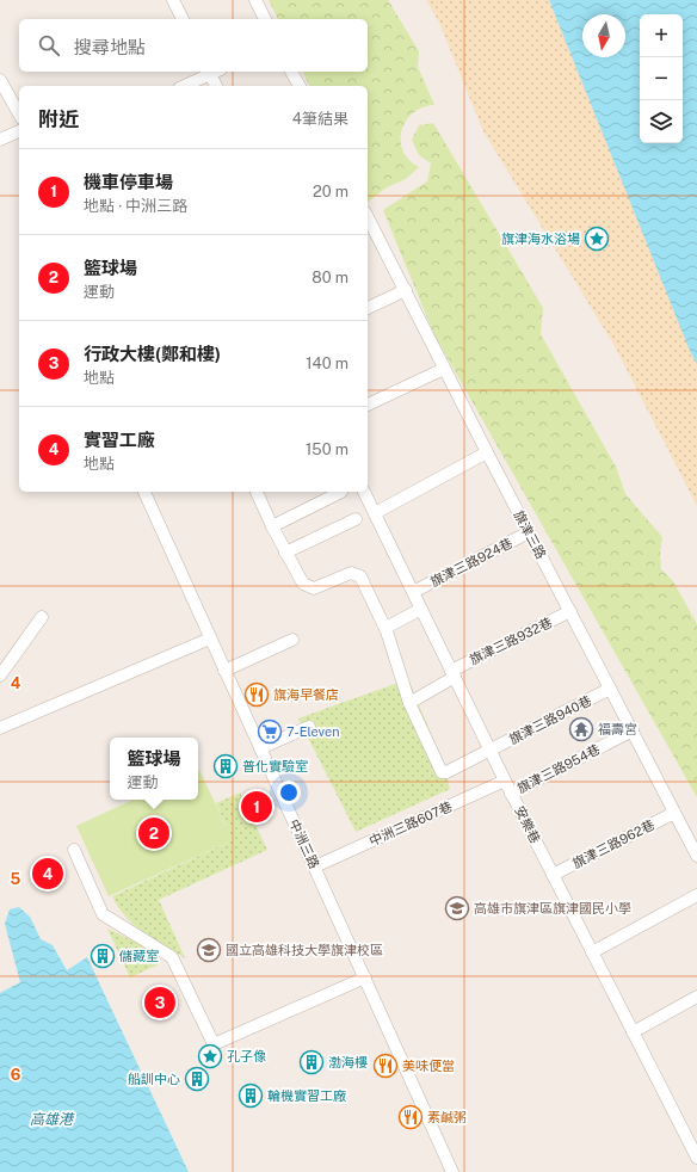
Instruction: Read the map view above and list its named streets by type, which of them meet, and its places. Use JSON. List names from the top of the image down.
{
  "streets": {
    "street": [
      "旗津三路",
      "旗津三路924巷",
      "旗津三路932巷",
      "旗津三路940巷",
      "旗津三路954巷",
      "中洲三路607巷",
      "安樂巷",
      "中洲三路",
      "旗津三路962巷"
    ]
  },
  "crossings": [
    ["旗津三路", "旗津三路924巷"],
    ["旗津三路", "旗津三路932巷"],
    ["旗津三路", "旗津三路940巷"],
    ["旗津三路", "旗津三路954巷"],
    ["旗津三路", "旗津三路962巷"],
    ["旗津三路924巷", "安樂巷"],
    ["旗津三路932巷", "旗津三路940巷"],
    ["旗津三路932巷", "安樂巷"],
    ["旗津三路940巷", "安樂巷"],
    ["旗津三路954巷", "安樂巷"],
    ["中洲三路607巷", "安樂巷"],
    ["中洲三路607巷", "中洲三路"],
    ["安樂巷", "旗津三路962巷"]
  ],
  "water": ["高雄港"],
  "places": {
    "place": ["旗津海水浴場", "孔子像"],
    "restaurant": ["旗海早餐店", "美味便當", "素鹹粥"],
    "temple": ["福壽宮"],
    "supermarket": ["7-Eleven"],
    "building": [
      "普化實驗室",
      "儲藏室",
      "渤海樓",
      "船訓中心",
      "輪機實習工廠"
    ],
    "school or university": ["高雄市旗津區旗津國民小學", "國立高雄科技大學旗津校區"]
  },
  "north": "bottom",
  "page": {
    "map_buttons": ["+", "−"],
    "search": "搜尋地點",
    "heading": ["附近", "4筆結果"],
    "list": [
      {
        "mark": "1",
        "name": "機車停車場",
        "note": "地點 · 中洲三路",
        "value": "20 m"
      },
      {
        "mark": "2",
        "name": "籃球場",
        "note": "運動",
        "value": "80 m"
      },
      {
        "mark": "3",
        "name": "行政大樓(鄭和樓)",
        "note": "地點",
        "value": "140 m"
      },
      {
        "mark": "4",
        "name": "實習工廠",
        "note": "地點",
        "value": "150 m"
      }
    ],
    "popup": ["籃球場", "運動"],
    "pins": [
      "1",
      "2",
      "4",
      "3"
    ]
  },
  "grid": {
    "rows": ["4", "5", "6"]
  }
}
